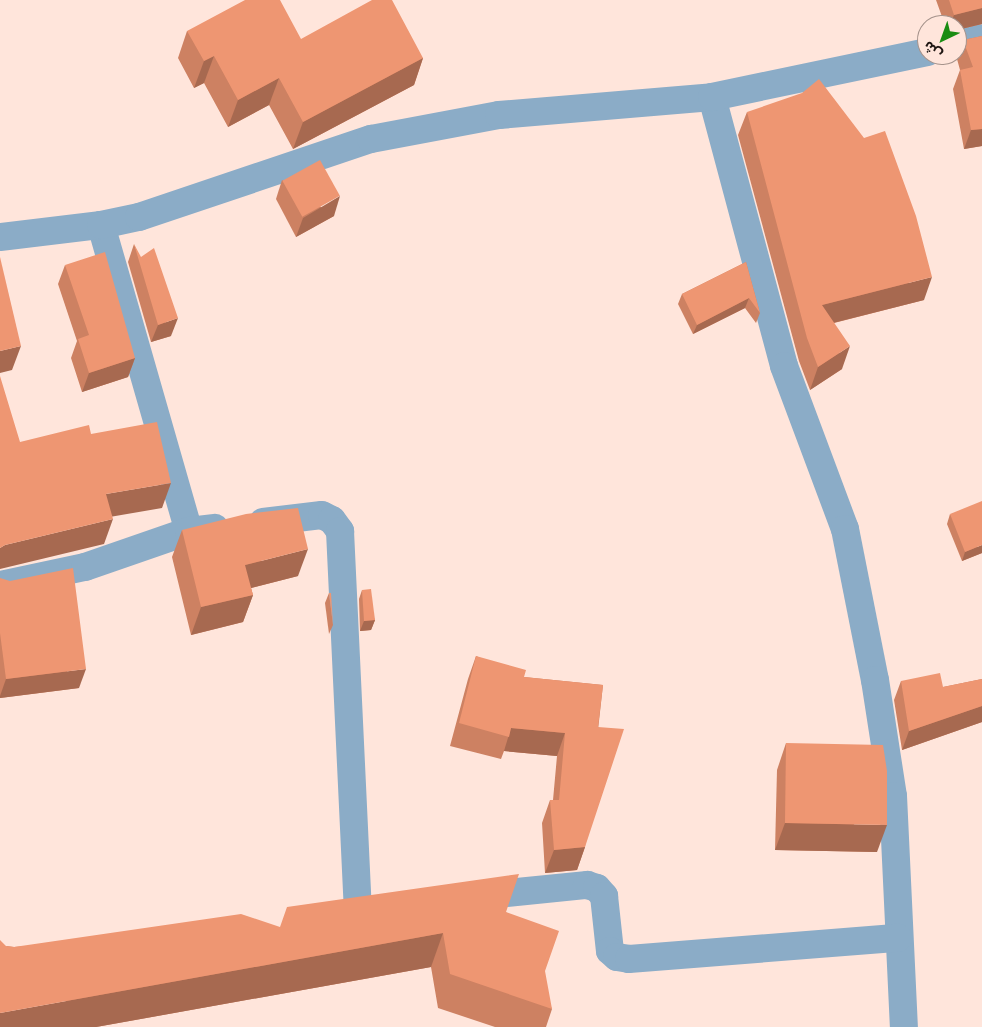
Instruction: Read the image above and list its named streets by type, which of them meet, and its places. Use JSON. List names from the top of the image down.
{
  "north": "bottom left"
}
